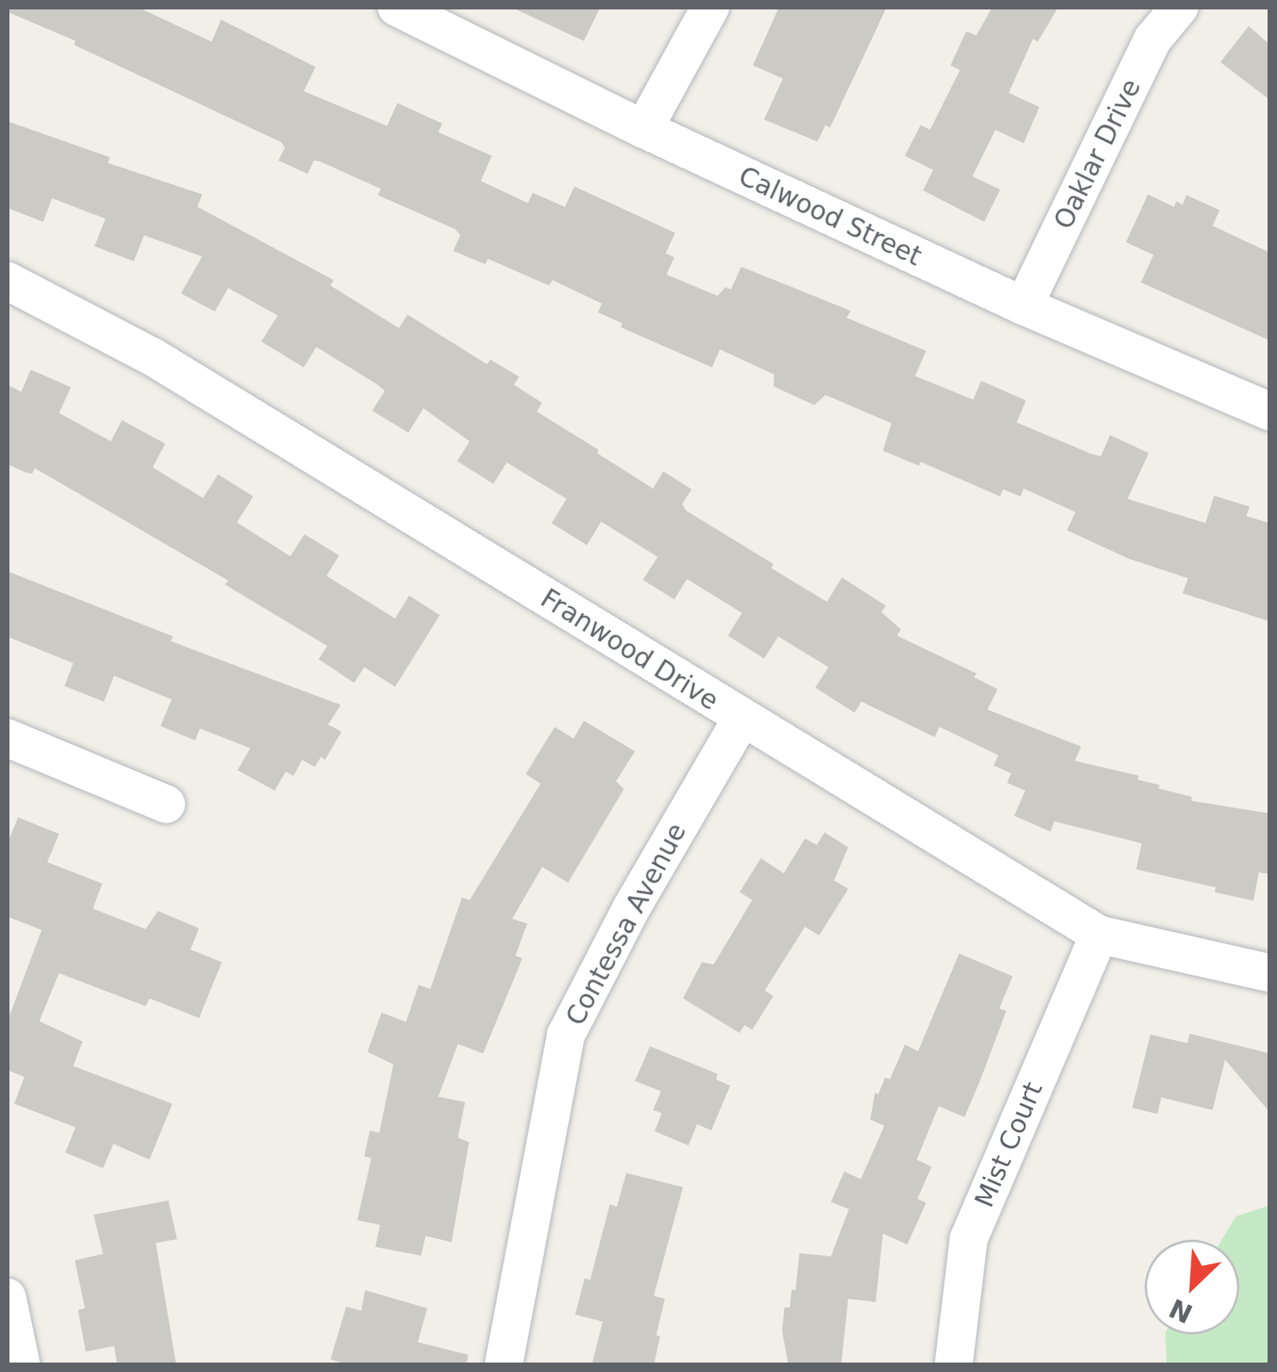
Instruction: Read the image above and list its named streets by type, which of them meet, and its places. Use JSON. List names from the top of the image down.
{
  "streets": {
    "street": [
      "Oaklar Drive",
      "Calwood Street",
      "Franwood Drive",
      "Contessa Avenue",
      "Mist Court"
    ]
  },
  "crossings": [
    ["Oaklar Drive", "Calwood Street"],
    ["Franwood Drive", "Contessa Avenue"],
    ["Franwood Drive", "Mist Court"]
  ],
  "north": "bottom left"
}
